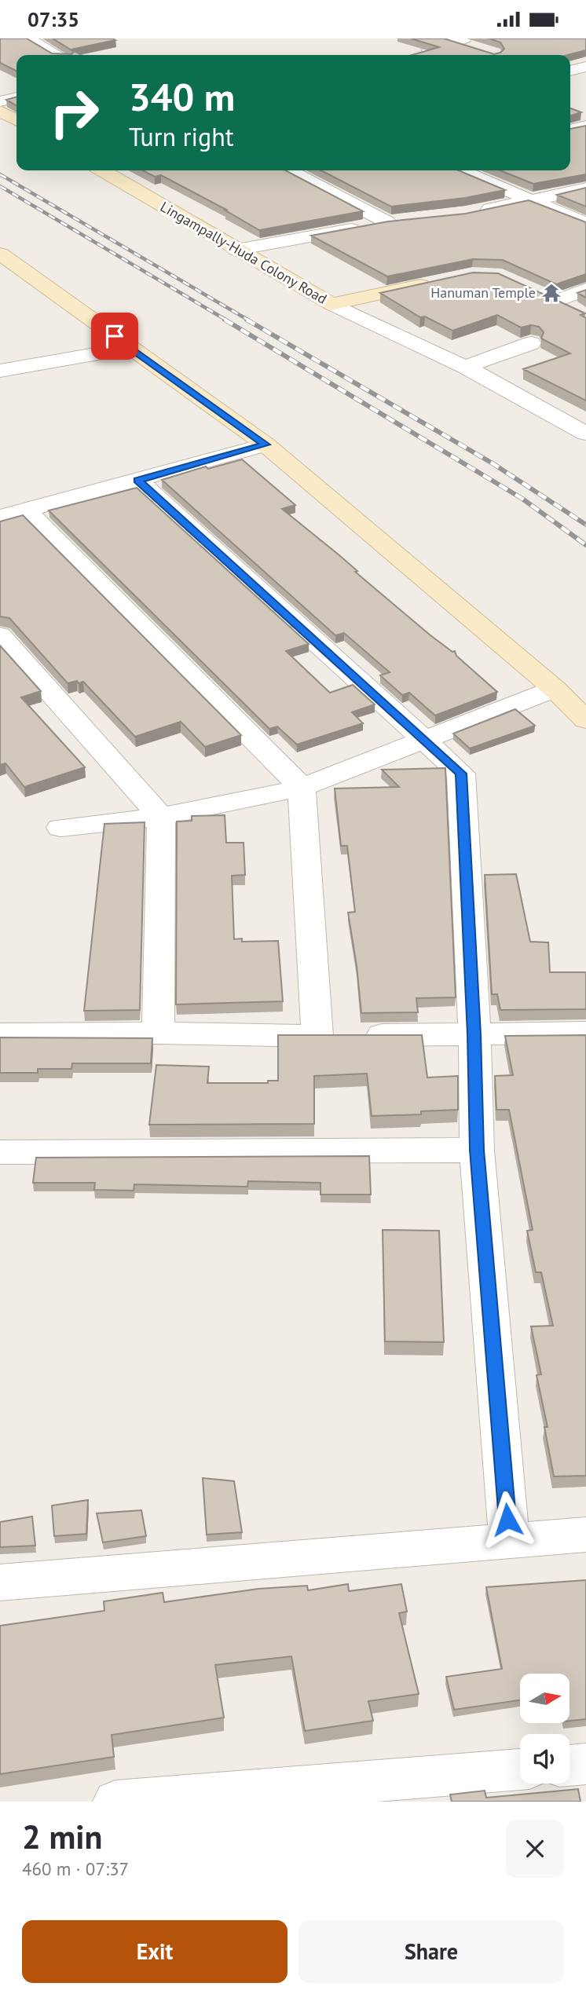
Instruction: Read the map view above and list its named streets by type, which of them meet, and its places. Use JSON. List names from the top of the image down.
{
  "streets": {
    "street": ["Lingampally-Huda Colony Road"]
  },
  "places": {
    "temple": ["Hanuman Temple"]
  },
  "north": "right",
  "page": {
    "status": "07:35",
    "turn": ["340 m", "Turn right"],
    "heading": ["2 min", "460 m · 07:37"],
    "buttons": ["Exit", "Share"]
  }
}
